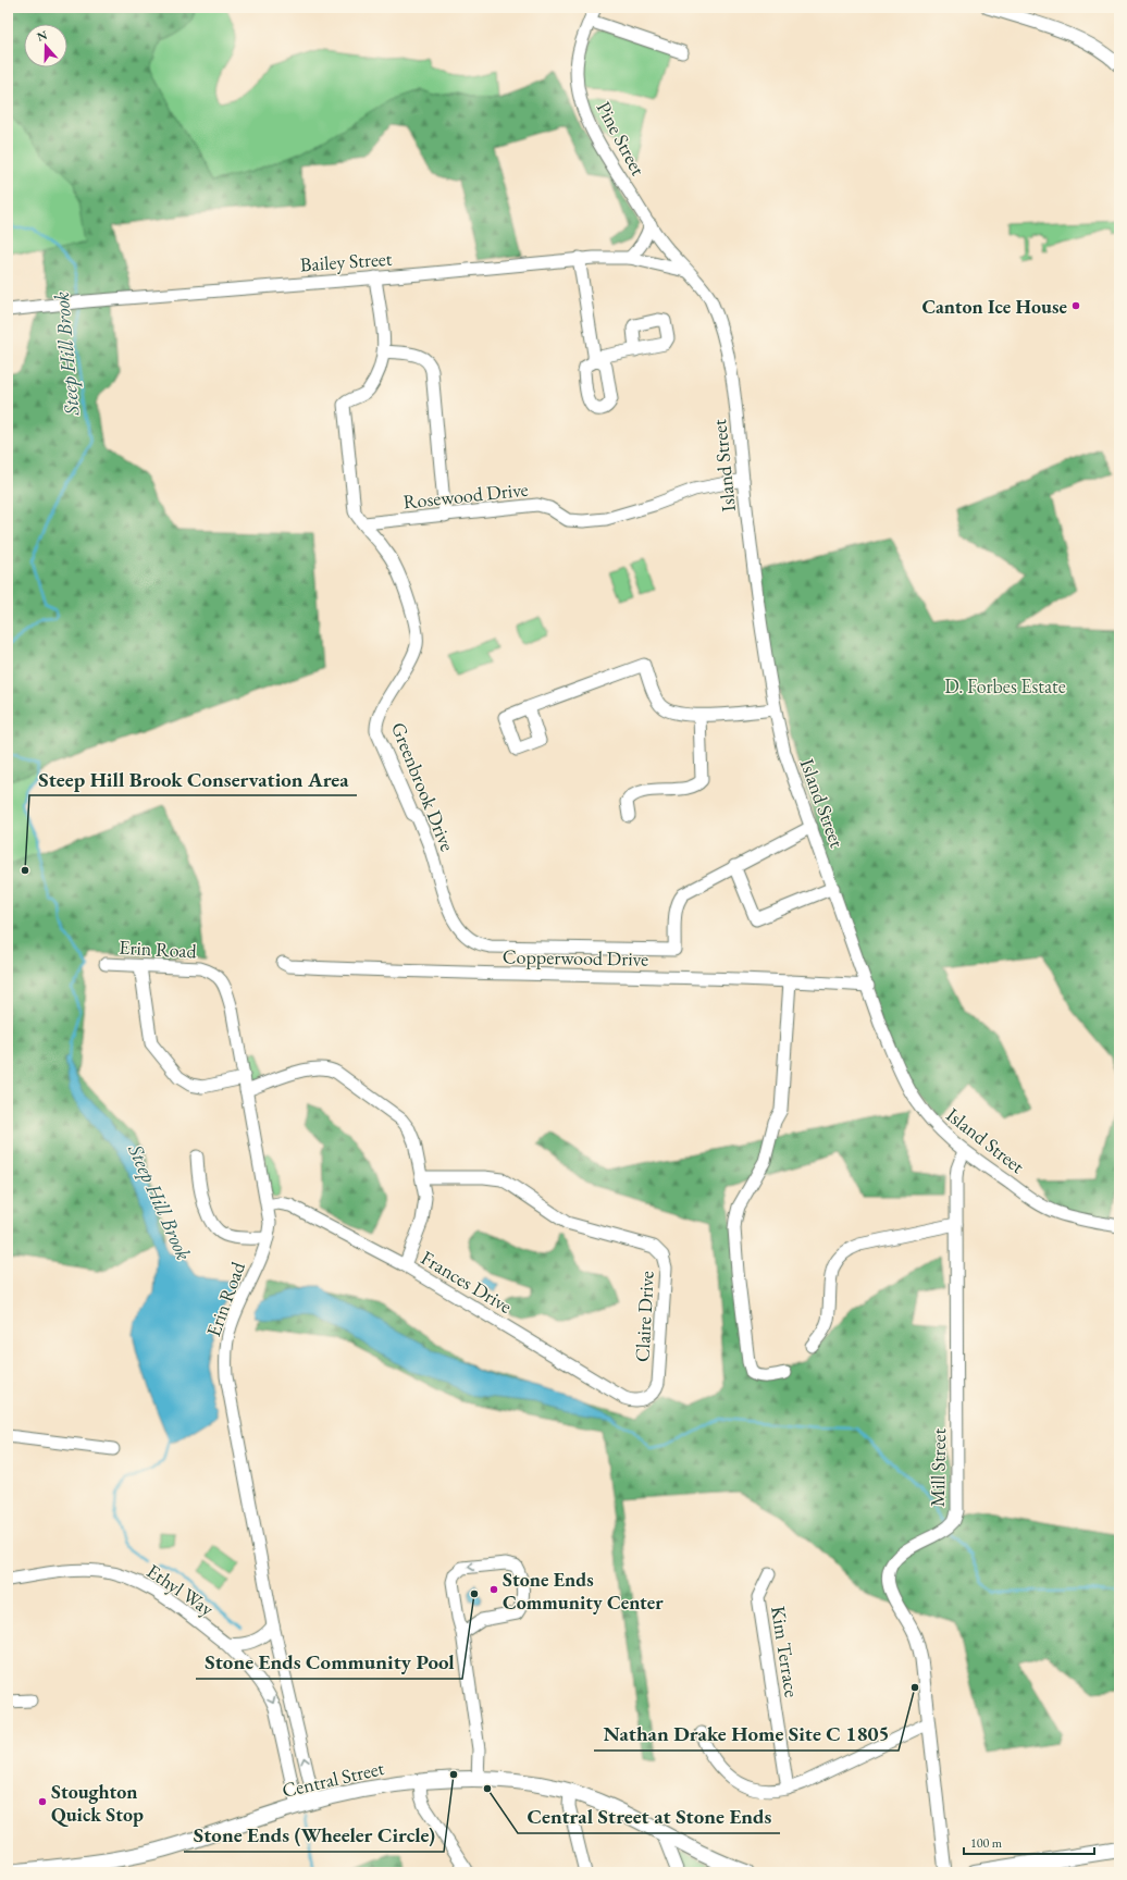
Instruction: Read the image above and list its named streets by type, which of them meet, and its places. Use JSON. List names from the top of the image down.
{
  "streets": {
    "main road": ["Central Street"],
    "street": [
      "Pine Street",
      "Bailey Street",
      "Island Street",
      "Rosewood Drive",
      "Greenbrook Drive",
      "Erin Road",
      "Copperwood Drive",
      "Frances Drive",
      "Claire Drive",
      "Mill Street",
      "Ethyl Way",
      "Kim Terrace"
    ]
  },
  "crossings": [
    ["Pine Street", "Bailey Street"],
    ["Pine Street", "Island Street"],
    ["Bailey Street", "Island Street"],
    ["Bailey Street", "Greenbrook Drive"],
    ["Island Street", "Rosewood Drive"],
    ["Island Street", "Greenbrook Drive"],
    ["Island Street", "Copperwood Drive"],
    ["Island Street", "Mill Street"],
    ["Rosewood Drive", "Greenbrook Drive"],
    ["Erin Road", "Frances Drive"],
    ["Erin Road", "Central Street"],
    ["Frances Drive", "Claire Drive"],
    ["Ethyl Way", "Central Street"]
  ],
  "one_way": ["Ethyl Way"],
  "water": ["Steep Hill Brook"],
  "parks": ["D. Forbes Estate"],
  "places": [
    "Canton Ice House",
    "Steep Hill Brook Conservation Area",
    "Stone Ends Community Center",
    "Stone Ends Community Pool",
    "Nathan Drake Home Site C 1805",
    "Stone Ends (Wheeler Circle)",
    "Central Street at Stone Ends",
    "Stoughton Quick Stop"
  ],
  "scale_bar": "100 m",
  "north": "top"
}
